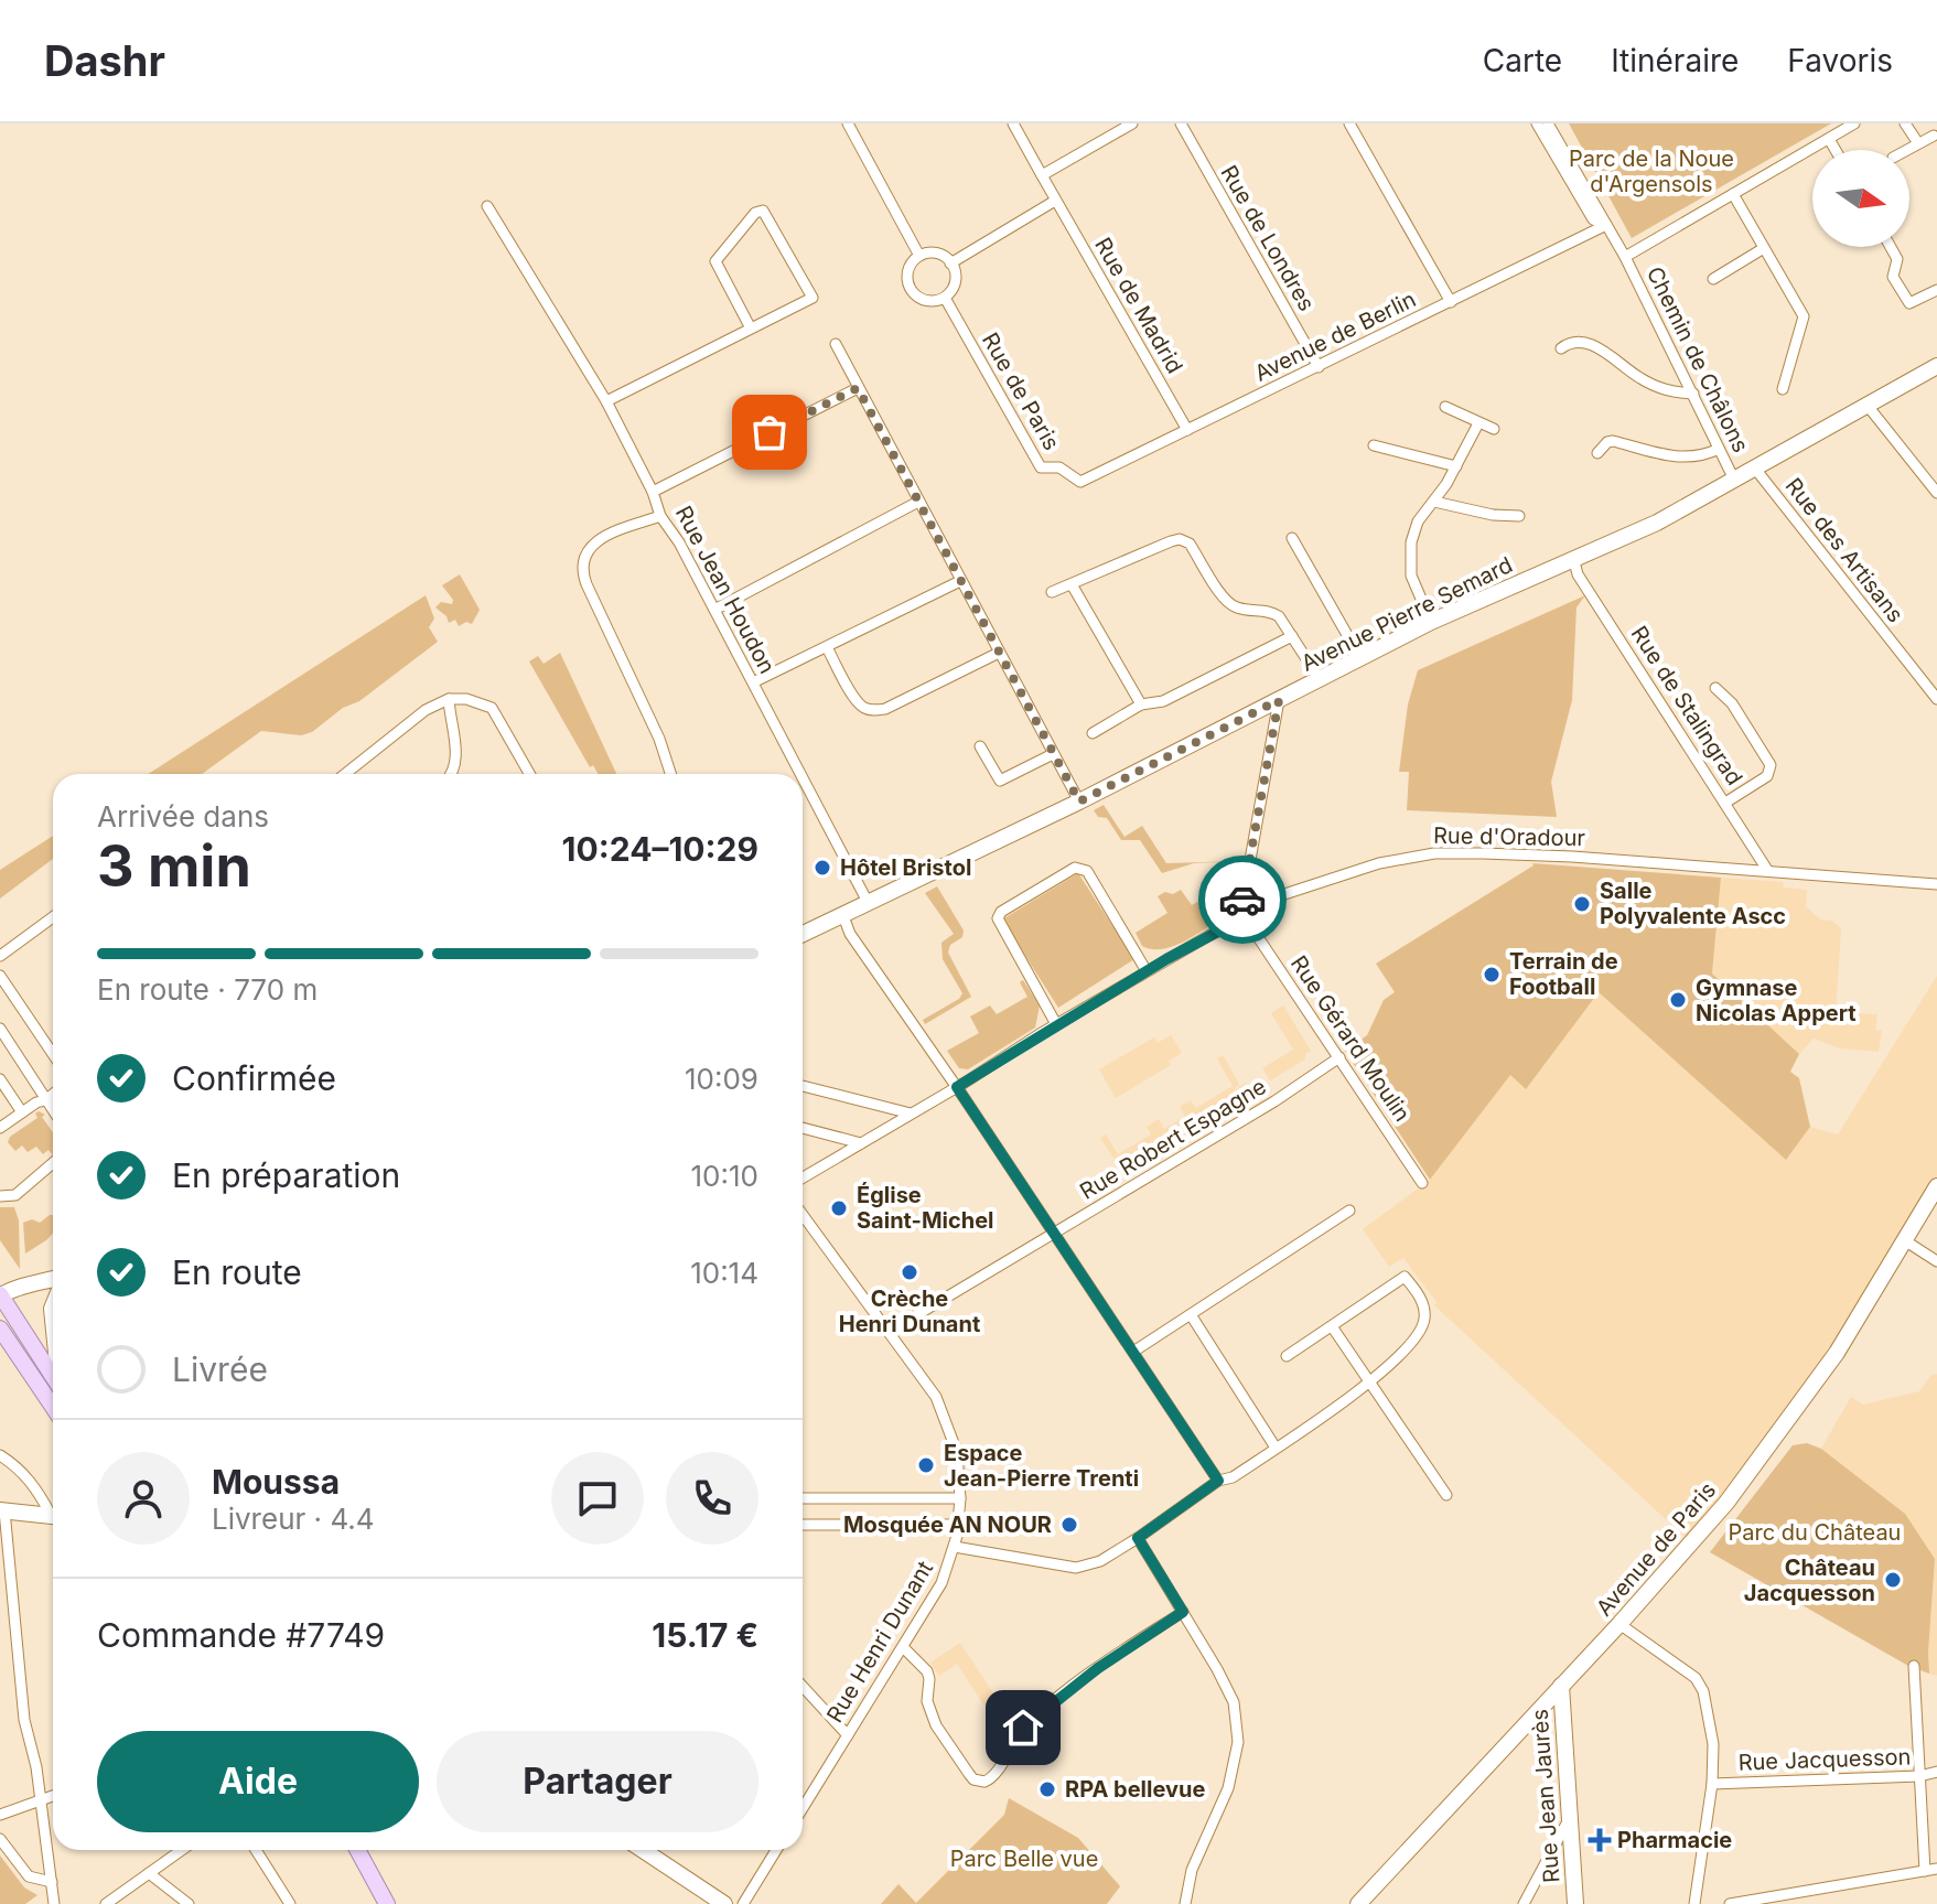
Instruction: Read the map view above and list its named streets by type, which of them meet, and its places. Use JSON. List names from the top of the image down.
{
  "streets": {
    "main road": ["Avenue Pierre Semard", "Avenue de Paris", "Rue Jean Jaurès"],
    "street": [
      "Rue de Londres",
      "Rue de Madrid",
      "Avenue de Berlin",
      "Chemin de Châlons",
      "Rue de Paris",
      "Rue des Artisans",
      "Rue Jean Houdon",
      "Rue de Stalingrad",
      "Rue d'Oradour",
      "Rue Gérard Moulin",
      "Rue Robert Espagne",
      "Rue Henri Dunant",
      "Rue Jacquesson"
    ]
  },
  "crossings": [
    ["Rue de Londres", "Avenue de Berlin"],
    ["Rue de Madrid", "Avenue de Berlin"],
    ["Avenue de Berlin", "Chemin de Châlons"],
    ["Avenue de Berlin", "Rue de Paris"],
    ["Chemin de Châlons", "Avenue Pierre Semard"],
    ["Rue des Artisans", "Avenue Pierre Semard"],
    ["Rue Jean Houdon", "Avenue Pierre Semard"],
    ["Avenue Pierre Semard", "Rue de Stalingrad"],
    ["Rue de Stalingrad", "Rue d'Oradour"],
    ["Rue d'Oradour", "Rue Gérard Moulin"],
    ["Rue Gérard Moulin", "Rue Robert Espagne"],
    ["Rue Robert Espagne", "Rue Henri Dunant"],
    ["Avenue de Paris", "Rue Jean Jaurès"]
  ],
  "parks": ["Parc de la Noue d'Argensols", "Parc du Château", "Parc Belle vue"],
  "places": {
    "other": [
      "Hôtel Bristol",
      "Salle Polyvalente Ascc",
      "Terrain de Football",
      "Gymnase Nicolas Appert",
      "Église Saint-Michel",
      "Crèche Henri Dunant",
      "Espace Jean-Pierre Trenti",
      "Mosquée AN NOUR",
      "Château Jacquesson",
      "RPA bellevue"
    ],
    "health": ["Pharmacie"]
  },
  "north": "right",
  "page": {
    "header": "Dashr",
    "nav": ["Carte", "Itinéraire", "Favoris"],
    "heading": ["3 min", "Arrivée dans", "10:24–10:29"],
    "panel": [
      "Moussa",
      "Livreur · 4.4",
      "Commande #7749",
      "15.17 €"
    ],
    "bar": "En route · 770 m",
    "list": [
      ["Confirmée", "10:09"],
      ["En préparation", "10:10"],
      ["En route", "10:14"],
      "Livrée"
    ],
    "buttons": ["Aide", "Partager"]
  }
}
